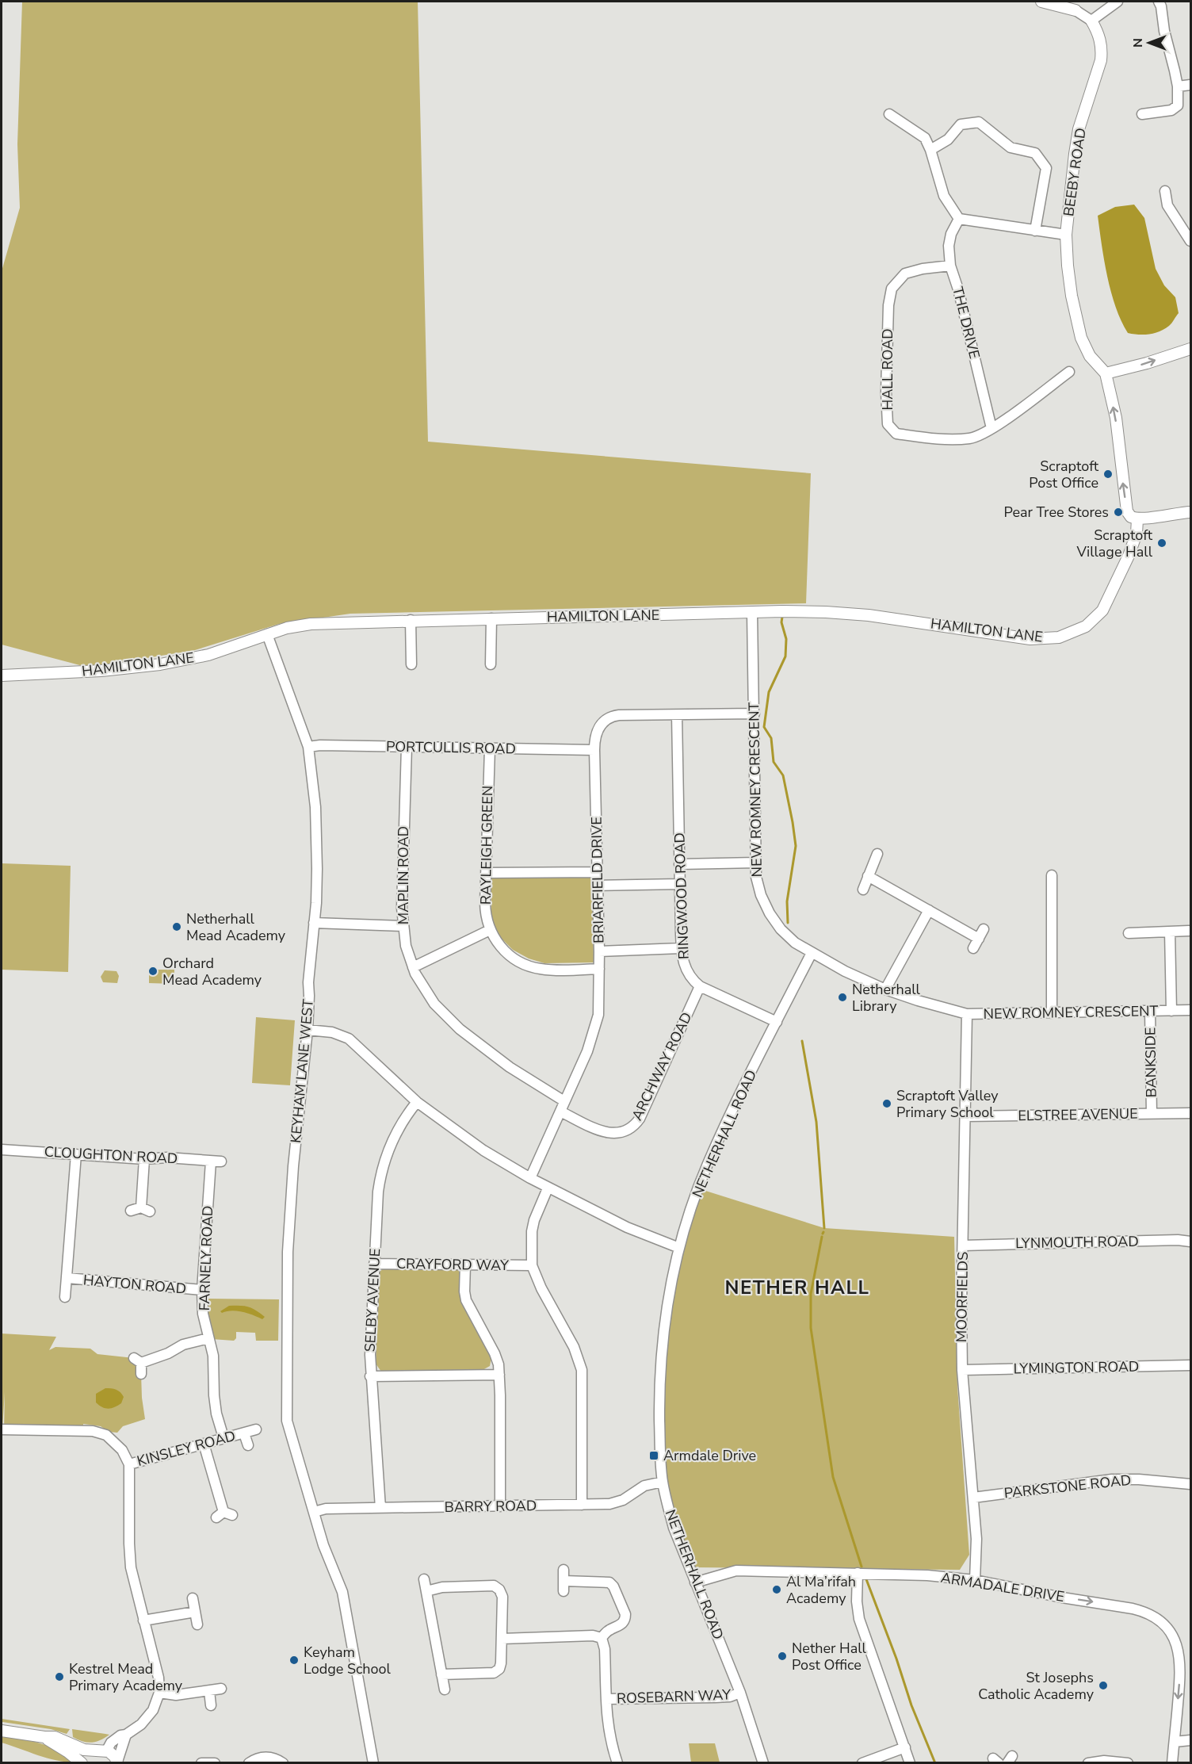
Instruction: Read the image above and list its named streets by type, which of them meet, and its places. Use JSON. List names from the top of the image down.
{
  "streets": {
    "street": [
      "BEEBY ROAD",
      "THE DRIVE",
      "HALL ROAD",
      "HAMILTON LANE",
      "PORTCULLIS ROAD",
      "NEW ROMNEY CRESCENT",
      "RAYLEIGH GREEN",
      "MAPLIN ROAD",
      "BRIARFIELD DRIVE",
      "RINGWOOD ROAD",
      "BANKSIDE",
      "ARCHWAY ROAD",
      "KEYHAM LANE WEST",
      "ELSTREE AVENUE",
      "NETHERHALL ROAD",
      "CLOUGHTON ROAD",
      "LYNMOUTH ROAD",
      "FARNELY ROAD",
      "CRAYFORD WAY",
      "HAYTON ROAD",
      "MOORFIELDS",
      "SELBY AVENUE",
      "LYMINGTON ROAD",
      "KINSLEY ROAD",
      "PARKSTONE ROAD",
      "BARRY ROAD",
      "ARMADALE DRIVE",
      "ROSEBARN WAY"
    ]
  },
  "crossings": [
    ["THE DRIVE", "HALL ROAD"],
    ["HAMILTON LANE", "NEW ROMNEY CRESCENT"],
    ["HAMILTON LANE", "KEYHAM LANE WEST"],
    ["PORTCULLIS ROAD", "RAYLEIGH GREEN"],
    ["PORTCULLIS ROAD", "MAPLIN ROAD"],
    ["PORTCULLIS ROAD", "BRIARFIELD DRIVE"],
    ["PORTCULLIS ROAD", "KEYHAM LANE WEST"],
    ["NEW ROMNEY CRESCENT", "BRIARFIELD DRIVE"],
    ["NEW ROMNEY CRESCENT", "BANKSIDE"],
    ["NEW ROMNEY CRESCENT", "NETHERHALL ROAD"],
    ["NEW ROMNEY CRESCENT", "MOORFIELDS"],
    ["RAYLEIGH GREEN", "BRIARFIELD DRIVE"],
    ["MAPLIN ROAD", "BRIARFIELD DRIVE"],
    ["BRIARFIELD DRIVE", "RINGWOOD ROAD"],
    ["BRIARFIELD DRIVE", "ARCHWAY ROAD"],
    ["RINGWOOD ROAD", "ARCHWAY ROAD"],
    ["RINGWOOD ROAD", "NETHERHALL ROAD"],
    ["BANKSIDE", "ELSTREE AVENUE"],
    ["KEYHAM LANE WEST", "BARRY ROAD"],
    ["ELSTREE AVENUE", "MOORFIELDS"],
    ["NETHERHALL ROAD", "BARRY ROAD"],
    ["NETHERHALL ROAD", "ARMADALE DRIVE"],
    ["NETHERHALL ROAD", "ROSEBARN WAY"],
    ["CLOUGHTON ROAD", "FARNELY ROAD"],
    ["CLOUGHTON ROAD", "HAYTON ROAD"],
    ["LYNMOUTH ROAD", "MOORFIELDS"],
    ["FARNELY ROAD", "HAYTON ROAD"],
    ["FARNELY ROAD", "KINSLEY ROAD"],
    ["CRAYFORD WAY", "SELBY AVENUE"],
    ["MOORFIELDS", "LYMINGTON ROAD"],
    ["MOORFIELDS", "PARKSTONE ROAD"],
    ["MOORFIELDS", "ARMADALE DRIVE"],
    ["SELBY AVENUE", "BARRY ROAD"]
  ],
  "one_way": ["ARMADALE DRIVE"],
  "districts": ["NETHER HALL"],
  "places": {
    "other": [
      "Scraptoft Post Office",
      "Pear Tree Stores",
      "Scraptoft Village Hall",
      "Netherhall Mead Academy",
      "Orchard Mead Academy",
      "Netherhall Library",
      "Scraptoft Valley Primary School",
      "Al Ma’rifah Academy",
      "Nether Hall Post Office",
      "Keyham Lodge School",
      "Kestrel Mead Primary Academy",
      "St Josephs Catholic Academy"
    ],
    "transit": ["Armdale Drive"]
  },
  "north": "left"
}
